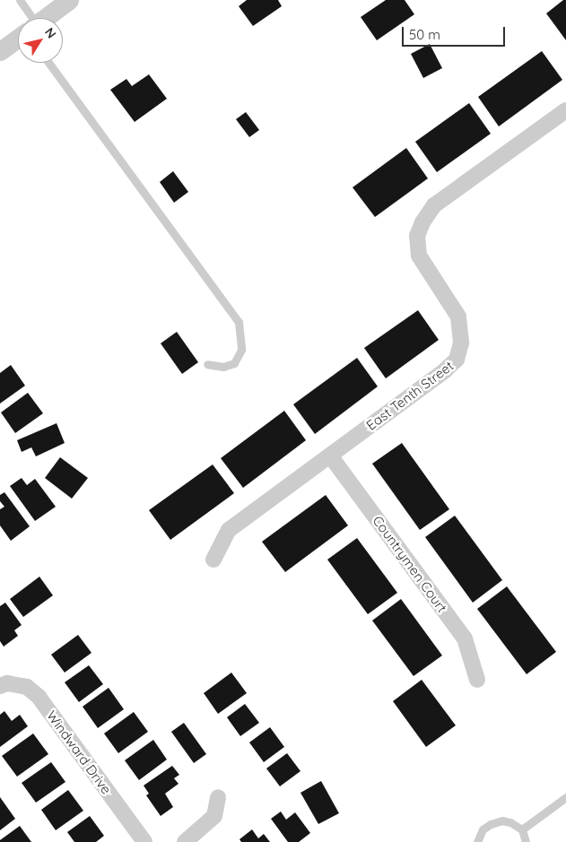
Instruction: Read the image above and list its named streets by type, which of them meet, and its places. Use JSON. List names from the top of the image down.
{
  "streets": {
    "street": ["East Tenth Street", "Countrymen Court", "Windward Drive"]
  },
  "crossings": [
    ["East Tenth Street", "Countrymen Court"]
  ],
  "scale_bar": "50 m",
  "north": "top right"
}
